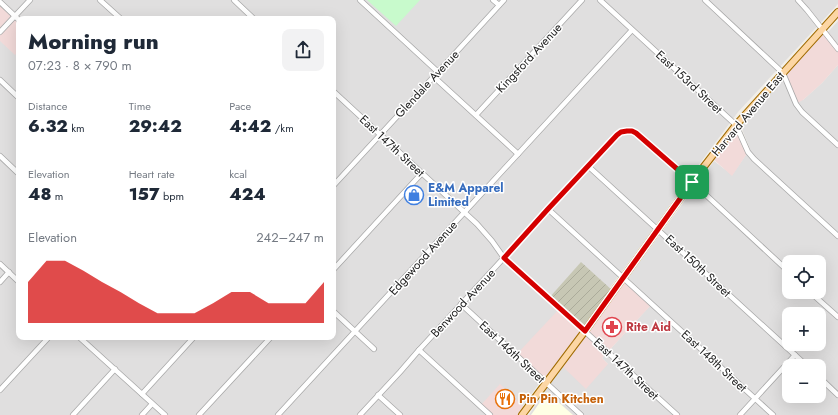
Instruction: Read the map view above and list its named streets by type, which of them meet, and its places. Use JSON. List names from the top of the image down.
{
  "streets": {
    "main road": ["Harvard Avenue East"],
    "street": [
      "Kingsford Avenue",
      "East 153rd Street",
      "Glendale Avenue",
      "East 147th Street",
      "Edgewood Avenue",
      "East 150th Street",
      "Benwood Avenue",
      "East 146th Street",
      "East 148th Street"
    ]
  },
  "crossings": [
    ["East 153rd Street", "Harvard Avenue East"],
    ["East 153rd Street", "Edgewood Avenue"],
    ["Glendale Avenue", "East 147th Street"],
    ["Harvard Avenue East", "East 147th Street"],
    ["Harvard Avenue East", "East 150th Street"],
    ["Harvard Avenue East", "Benwood Avenue"],
    ["Harvard Avenue East", "East 146th Street"],
    ["Harvard Avenue East", "East 148th Street"],
    ["East 147th Street", "Edgewood Avenue"],
    ["East 147th Street", "Benwood Avenue"],
    ["East 150th Street", "Benwood Avenue"],
    ["Benwood Avenue", "East 146th Street"],
    ["Benwood Avenue", "East 148th Street"]
  ],
  "places": {
    "shop": ["E&M Apparel Limited"],
    "pharmacy": ["Rite Aid"],
    "restaurant": ["Pin Pin Kitchen"]
  },
  "page": {
    "heading": ["Morning run", "07:23 · 8 × 790 m"],
    "stats": [
      ["Distance", "6.32 km"],
      ["Time", "29:42"],
      ["Pace", "4:42 /km"],
      ["Elevation", "48 m"],
      ["Heart rate", "157 bpm"],
      ["kcal", "424"]
    ],
    "chart": ["Elevation", "242–247 m"],
    "map_buttons": ["+", "−"]
  }
}
